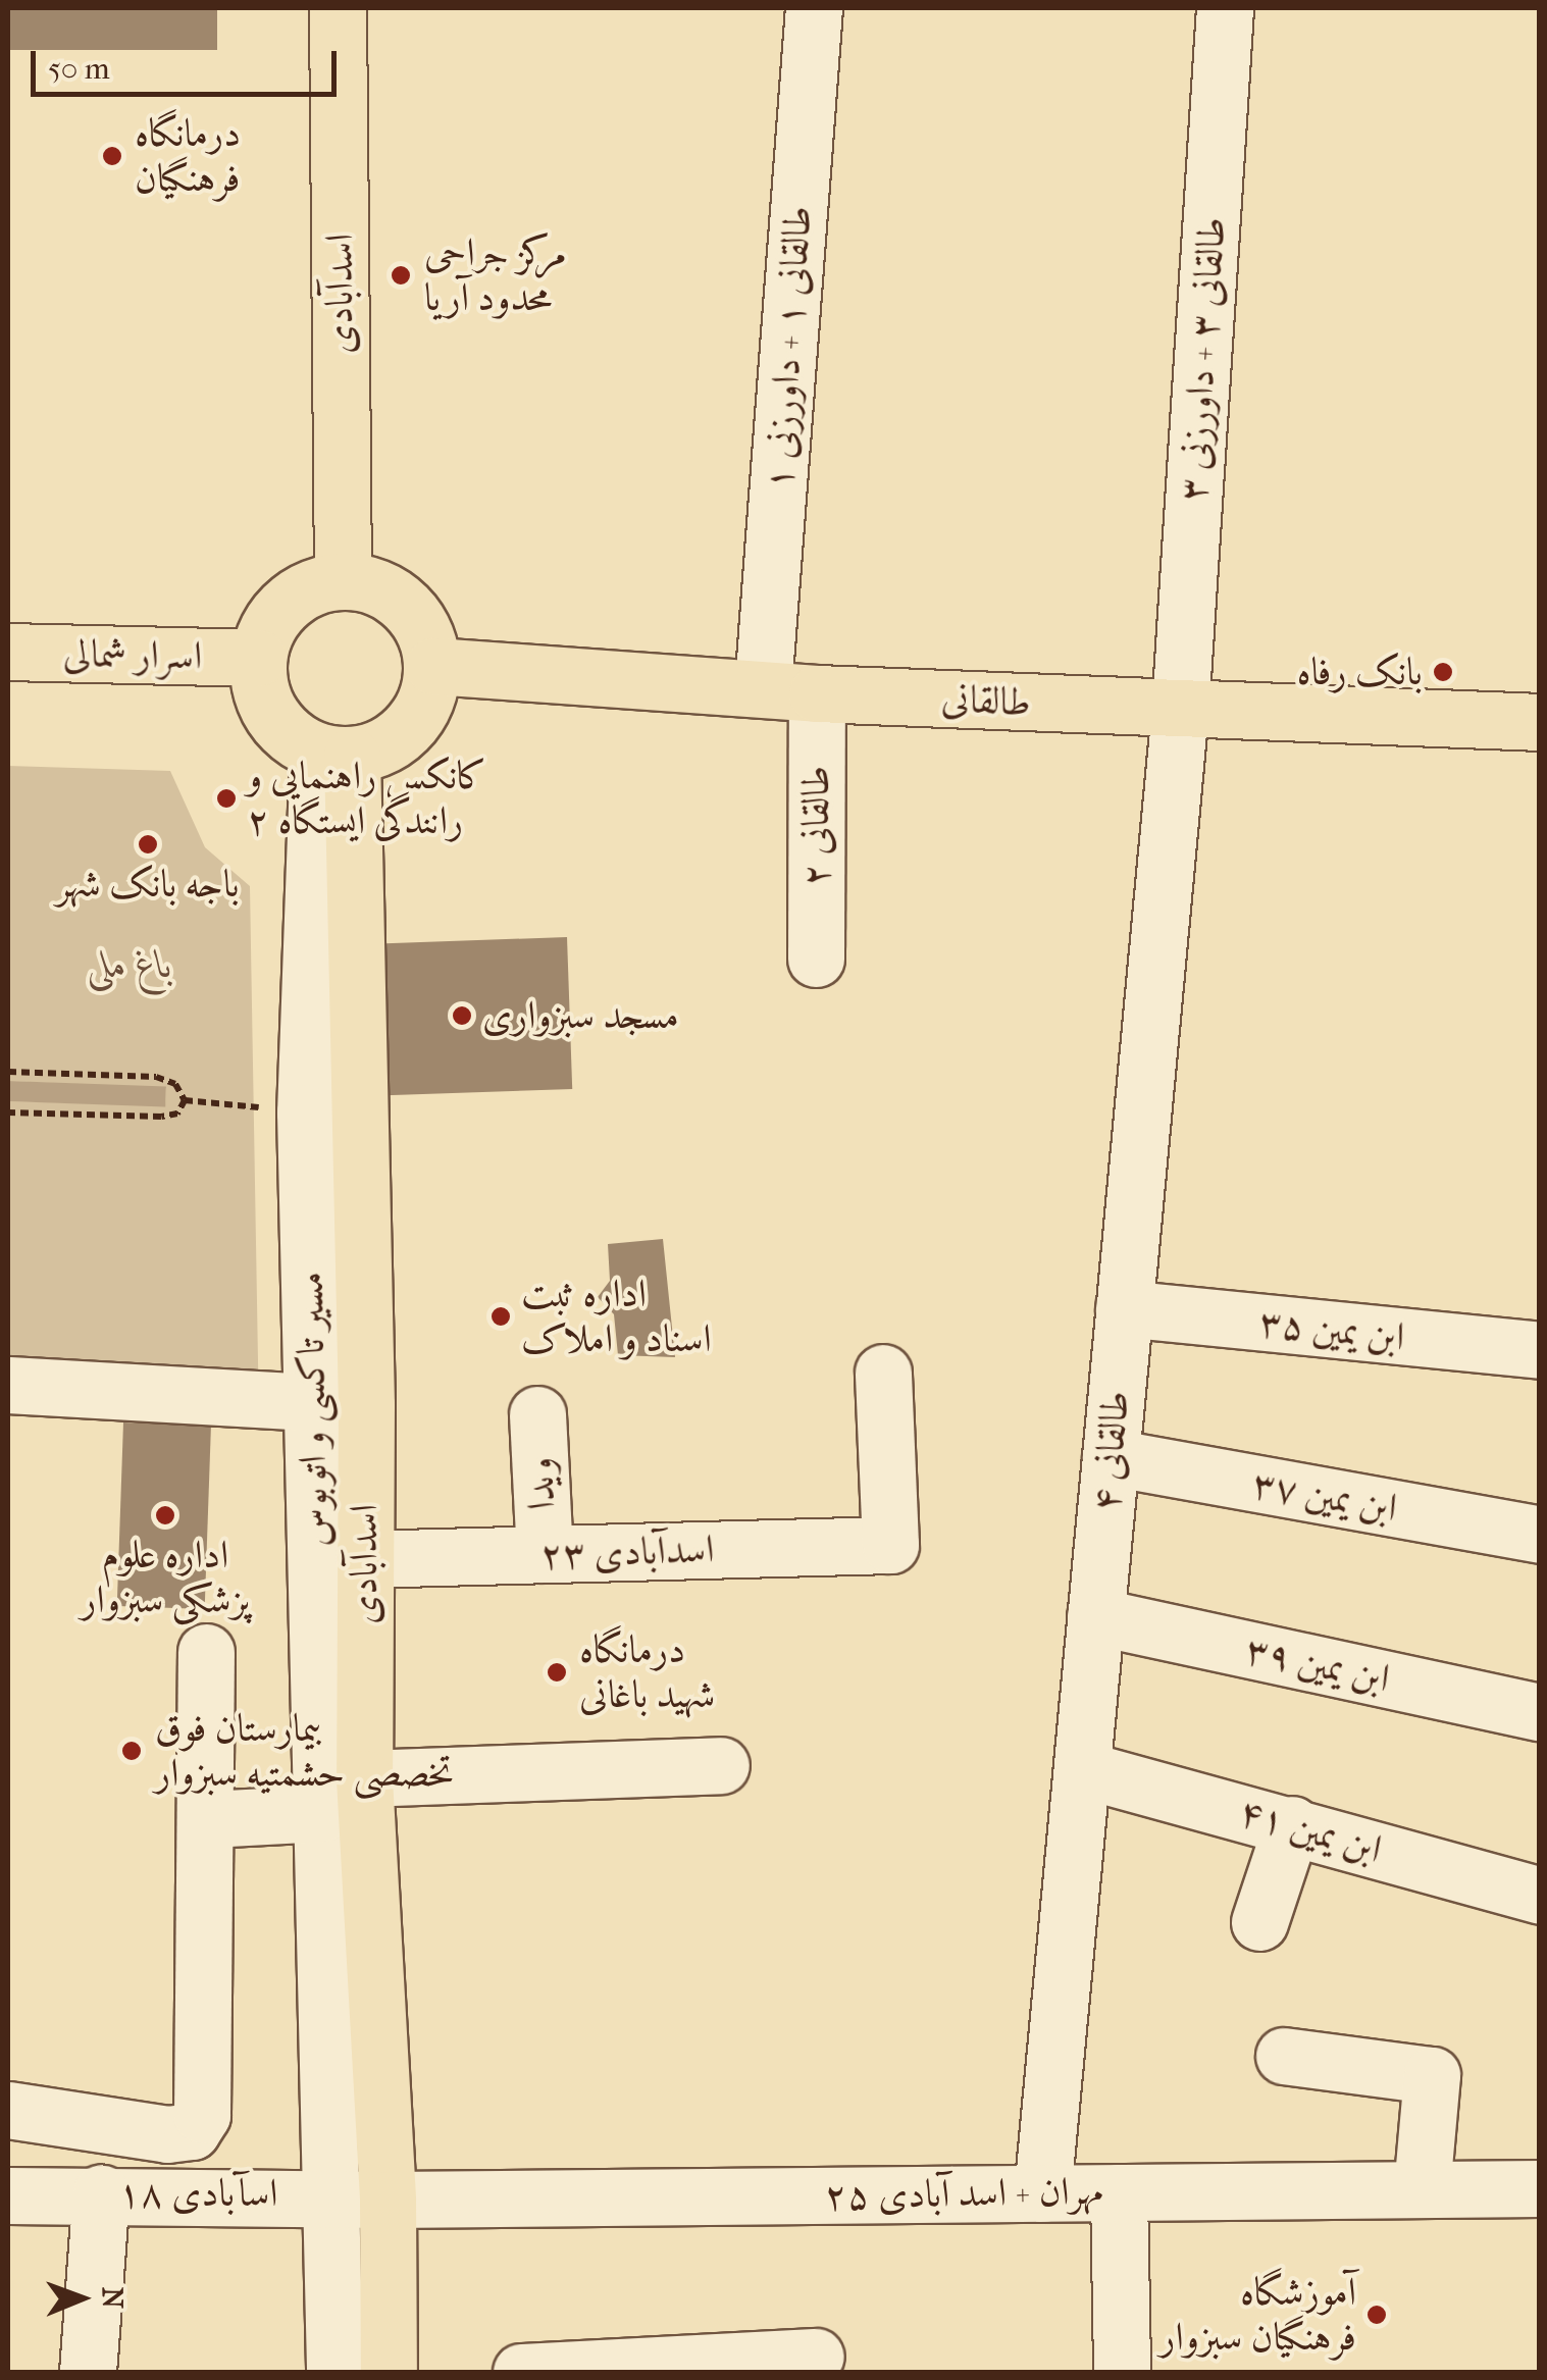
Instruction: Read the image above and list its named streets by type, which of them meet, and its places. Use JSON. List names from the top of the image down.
{
  "streets": {
    "main road": ["اسدآبادی", "اسرار شمالی", "طالقانی"],
    "street": [
      "طالقانی ۱ + داورزنی ۱",
      "طالقانی ۳ + داورزنی ۳",
      "طالقانی ۲",
      "ابن یمین ۳۵",
      "مسیر تاکسی و اتوبوس",
      "طالقانی ۴",
      "ویدا",
      "ابن یمین ۳۷",
      "اسدآبادی ۲۳",
      "ابن یمین ۳۹",
      "ابن یمین ۴۱",
      "اسآبادی ۱۸",
      "مهران + اسد آبادی ۲۵"
    ]
  },
  "crossings": [
    ["اسدآبادی", "اسرار شمالی"],
    ["اسدآبادی", "طالقانی"],
    ["اسدآبادی", "مسیر تاکسی و اتوبوس"],
    ["اسدآبادی", "اسدآبادی ۲۳"],
    ["اسدآبادی", "اسآبادی ۱۸"],
    ["اسدآبادی", "مهران + اسد آبادی ۲۵"],
    ["طالقانی ۱ + داورزنی ۱", "طالقانی"],
    ["طالقانی ۳ + داورزنی ۳", "طالقانی"],
    ["طالقانی ۳ + داورزنی ۳", "طالقانی ۴"],
    ["اسرار شمالی", "طالقانی"],
    ["طالقانی", "طالقانی ۲"],
    ["طالقانی", "طالقانی ۴"],
    ["ابن یمین ۳۵", "طالقانی ۴"],
    ["مسیر تاکسی و اتوبوس", "اسآبادی ۱۸"],
    ["طالقانی ۴", "ابن یمین ۳۷"],
    ["طالقانی ۴", "ابن یمین ۳۹"],
    ["طالقانی ۴", "ابن یمین ۴۱"],
    ["طالقانی ۴", "مهران + اسد آبادی ۲۵"],
    ["ویدا", "اسدآبادی ۲۳"],
    ["اسآبادی ۱۸", "مهران + اسد آبادی ۲۵"]
  ],
  "parks": ["باغ ملی"],
  "places": [
    "درمانگاه فرهنگیان",
    "مرکز جراحی محدود آریا",
    "بانک رفاه",
    "کانکس راهنمایی و رانندگی ایستگاه ۲",
    "باجه بانک شهر",
    "مسجد سبزواری",
    "اداره ثبت اسناد و املاک",
    "اداره علوم پزشکی سبزوار",
    "درمانگاه شهید باغانی",
    "بیمارستان فوق تخصصی حشمتیه سبزوار",
    "آموزشگاه فرهنگیان سبزوار"
  ],
  "scale_bar": "50 m",
  "north": "right"
}
